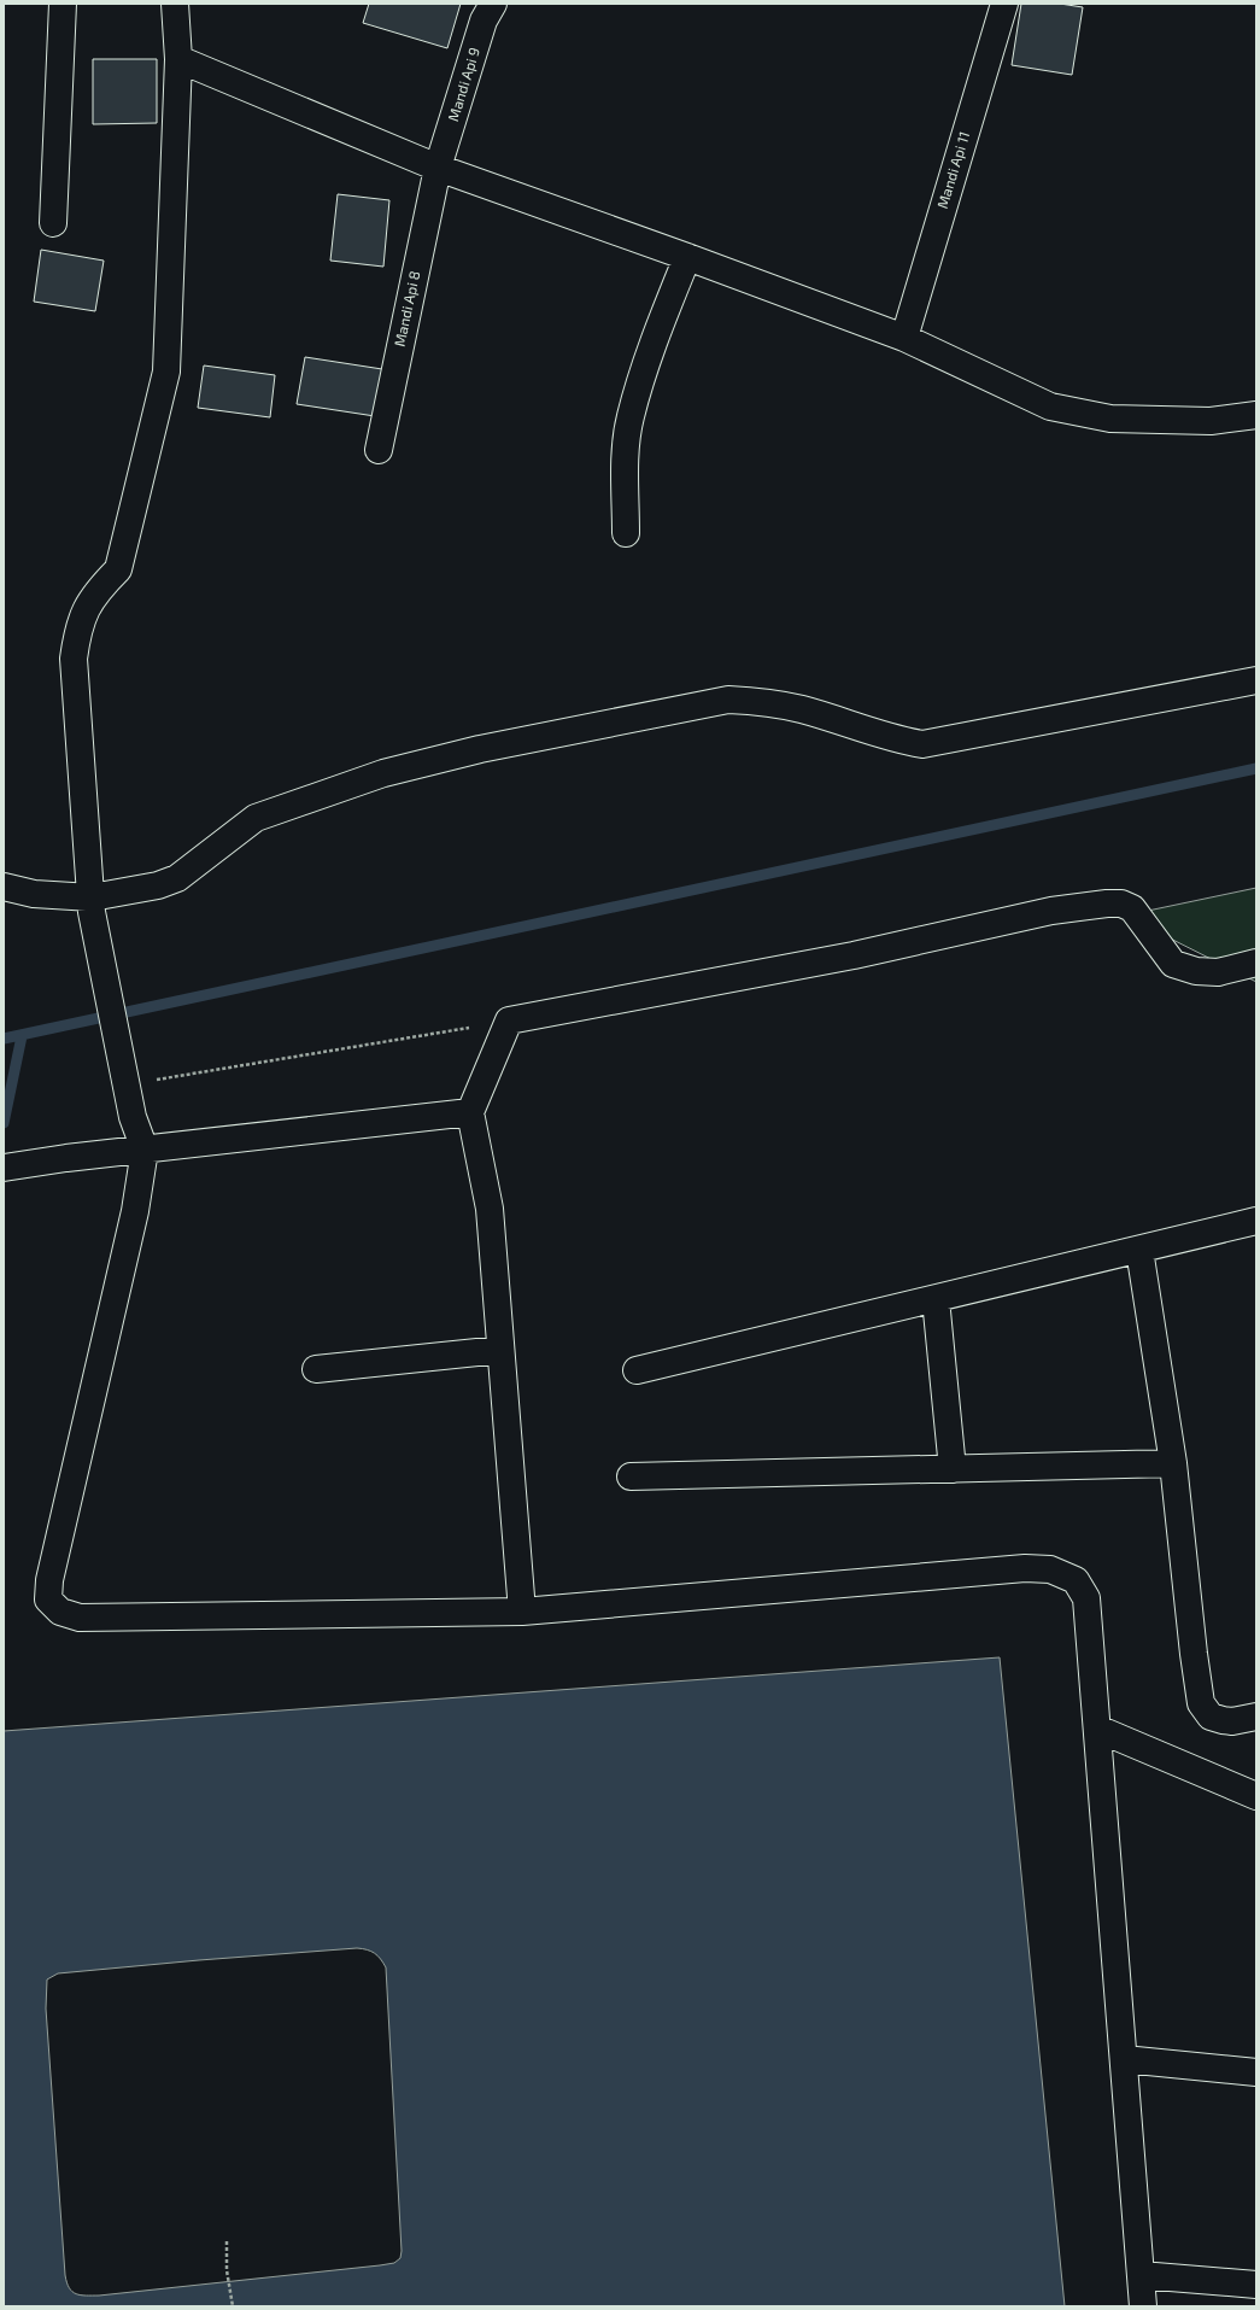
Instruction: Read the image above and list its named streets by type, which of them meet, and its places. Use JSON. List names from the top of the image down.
{
  "streets": {
    "street": ["Mandi Api 9", "Mandi Api 11", "Mandi Api 8"]
  },
  "crossings": [
    ["Mandi Api 9", "Mandi Api 8"]
  ]
}
